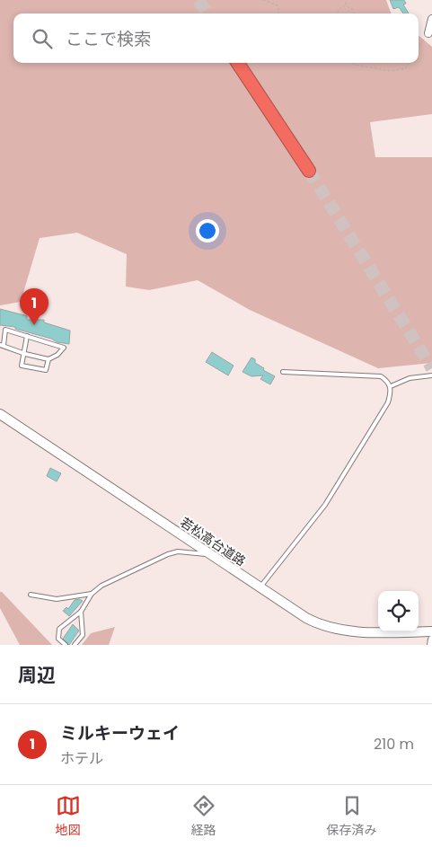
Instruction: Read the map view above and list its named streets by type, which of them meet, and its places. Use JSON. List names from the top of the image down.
{
  "streets": {
    "street": ["若松高台道路"]
  },
  "page": {
    "search": "ここで検索",
    "pins": "1",
    "heading": "周辺",
    "list": [
      {
        "mark": "1",
        "name": "ミルキーウェイ",
        "note": "ホテル",
        "value": "210 m"
      }
    ],
    "nav": ["地図", "経路", "保存済み"]
  }
}
